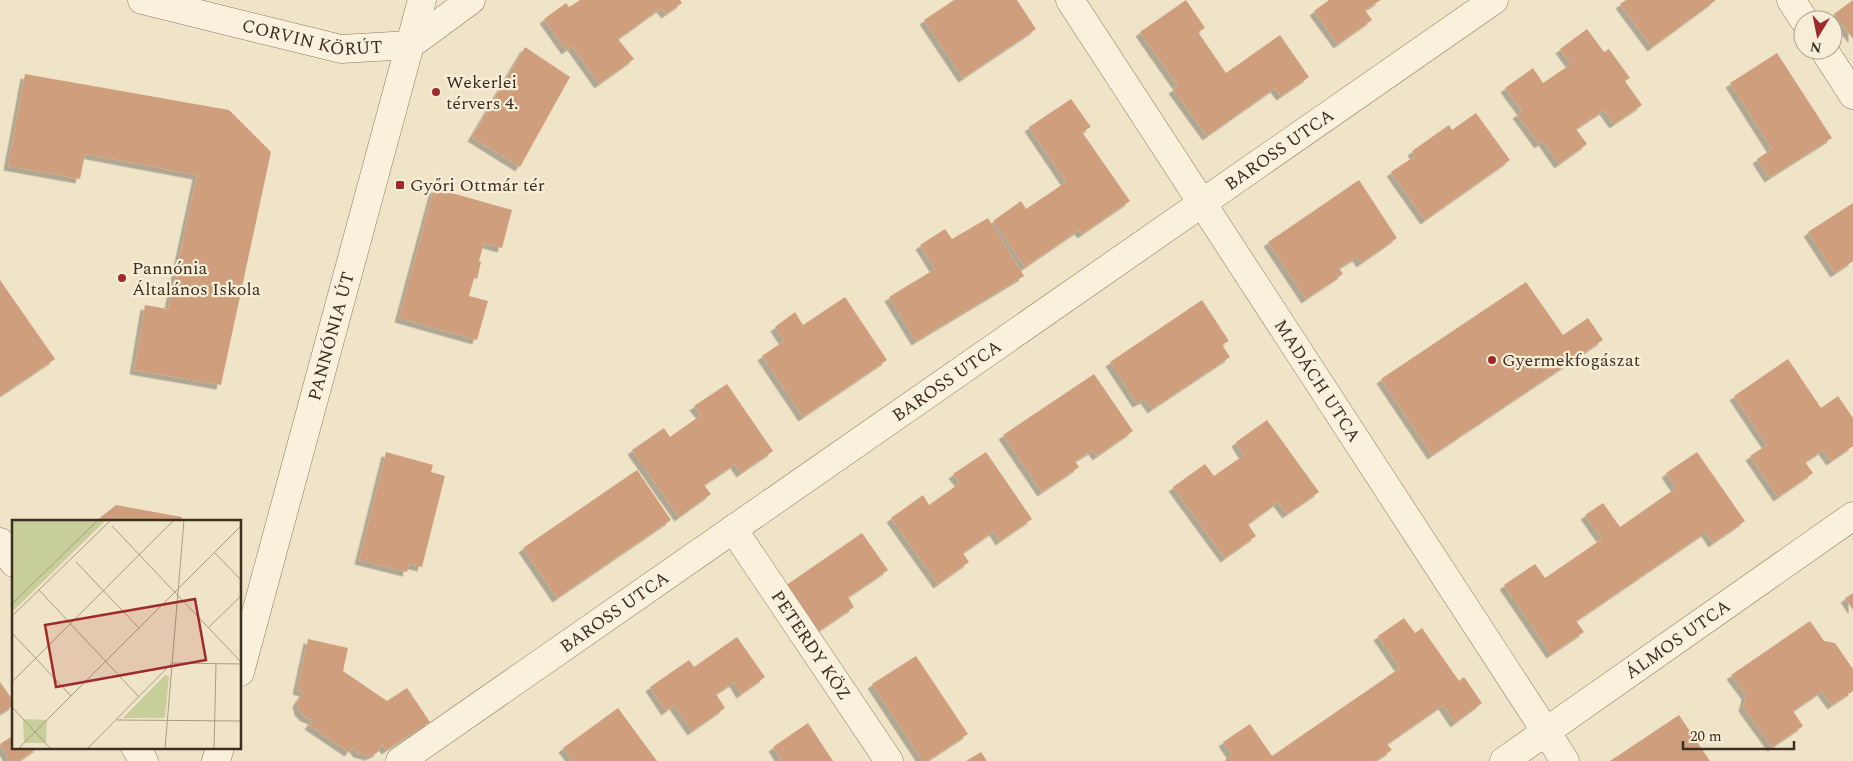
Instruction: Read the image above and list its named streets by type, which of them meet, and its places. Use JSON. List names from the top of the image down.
{
  "streets": {
    "street": [
      "CORVIN KÖRÚT",
      "BAROSS UTCA",
      "PANNÓNIA ÚT",
      "MADÁCH UTCA",
      "ÁLMOS UTCA",
      "PETERDY KÖZ"
    ]
  },
  "crossings": [
    ["CORVIN KÖRÚT", "PANNÓNIA ÚT"],
    ["BAROSS UTCA", "MADÁCH UTCA"],
    ["BAROSS UTCA", "PETERDY KÖZ"],
    ["MADÁCH UTCA", "ÁLMOS UTCA"]
  ],
  "places": {
    "other": ["Wekerlei térvers 4.", "Pannónia Általános Iskola", "Gyermekfogászat"],
    "transit": ["Győri Ottmár tér"]
  },
  "scale_bar": "20 m",
  "north": "bottom"
}
